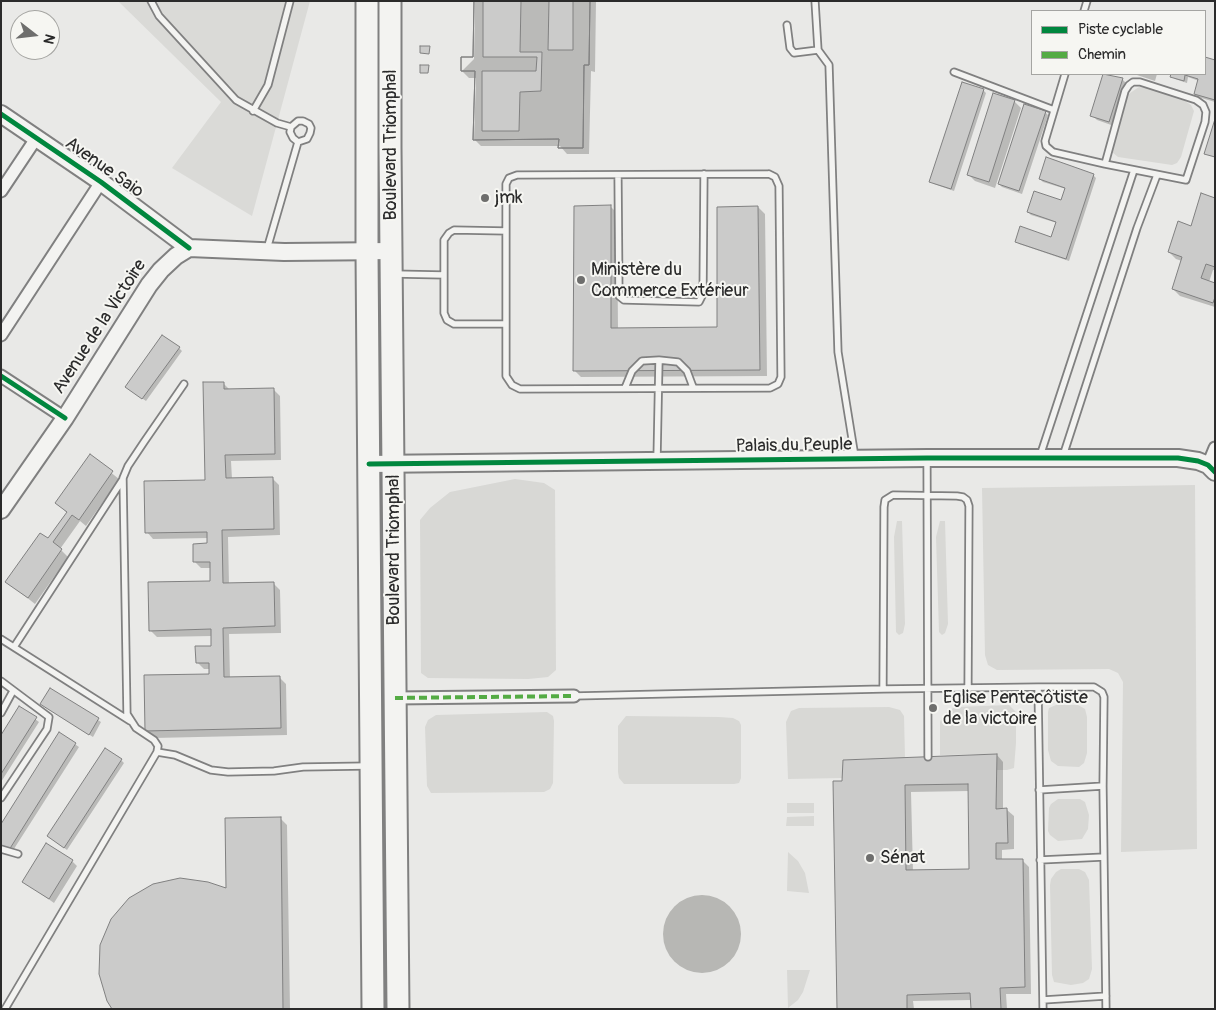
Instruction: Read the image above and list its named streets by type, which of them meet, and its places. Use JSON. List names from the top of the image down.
{
  "streets": {
    "highway": ["Boulevard Triomphal"],
    "street": ["Avenue Saio", "Avenue de la Victoire", "Palais du Peuple"]
  },
  "crossings": [
    ["Boulevard Triomphal", "Palais du Peuple"],
    ["Avenue Saio", "Avenue de la Victoire"]
  ],
  "places": [
    "jmk",
    "Ministère du Commerce Extérieur",
    "Eglise Pentecôtiste de la victoire",
    "Sénat"
  ],
  "legend": ["Piste cyclable", "Chemin"],
  "north": "right"
}
